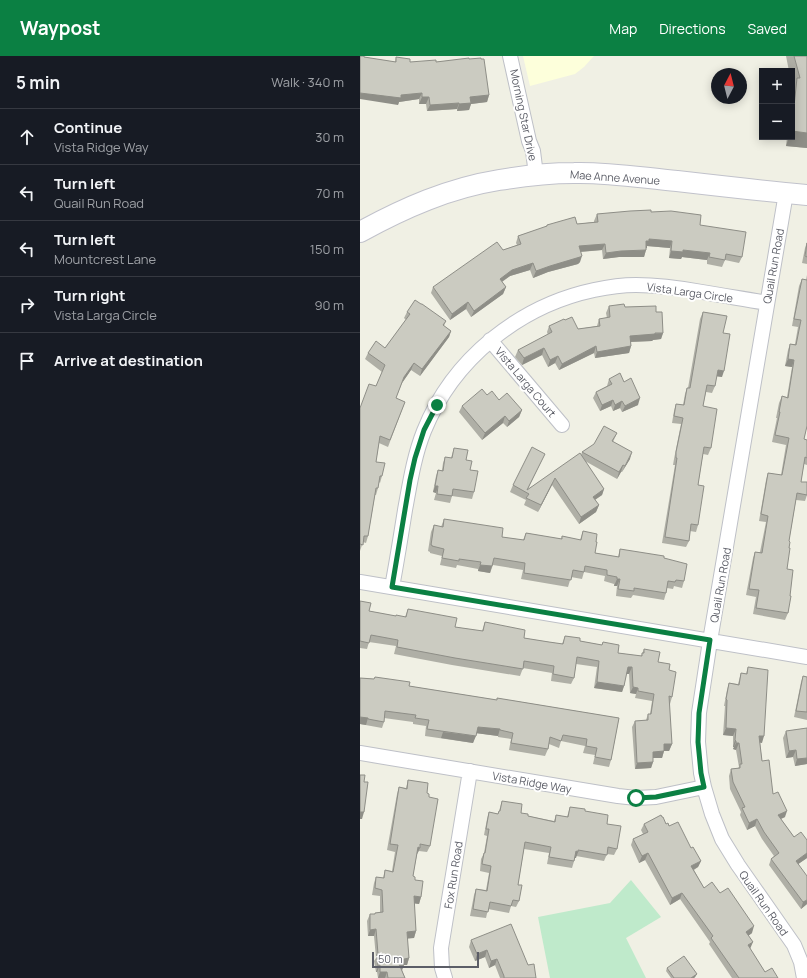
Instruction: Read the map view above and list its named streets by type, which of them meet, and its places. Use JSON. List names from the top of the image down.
{
  "streets": {
    "main road": ["Mae Anne Avenue"],
    "street": [
      "Morning Star Drive",
      "Quail Run Road",
      "Vista Larga Circle",
      "Vista Larga Court",
      "Vista Ridge Way",
      "Fox Run Road"
    ]
  },
  "crossings": [
    ["Morning Star Drive", "Mae Anne Avenue"],
    ["Mae Anne Avenue", "Quail Run Road"],
    ["Quail Run Road", "Vista Larga Circle"],
    ["Quail Run Road", "Vista Ridge Way"],
    ["Vista Larga Circle", "Vista Larga Court"],
    ["Vista Ridge Way", "Fox Run Road"]
  ],
  "scale_bar": "50 m",
  "north": "top",
  "page": {
    "header": "Waypost",
    "nav": ["Map", "Directions", "Saved"],
    "heading": ["5 min", "Walk · 340 m"],
    "map_buttons": ["+", "−"],
    "list": [
      ["Continue", "Vista Ridge Way", "30 m"],
      ["Turn left", "Quail Run Road", "70 m"],
      ["Turn left", "Mountcrest Lane", "150 m"],
      ["Turn right", "Vista Larga Circle", "90 m"],
      "Arrive at destination"
    ],
    "scale": "50 m"
  }
}
